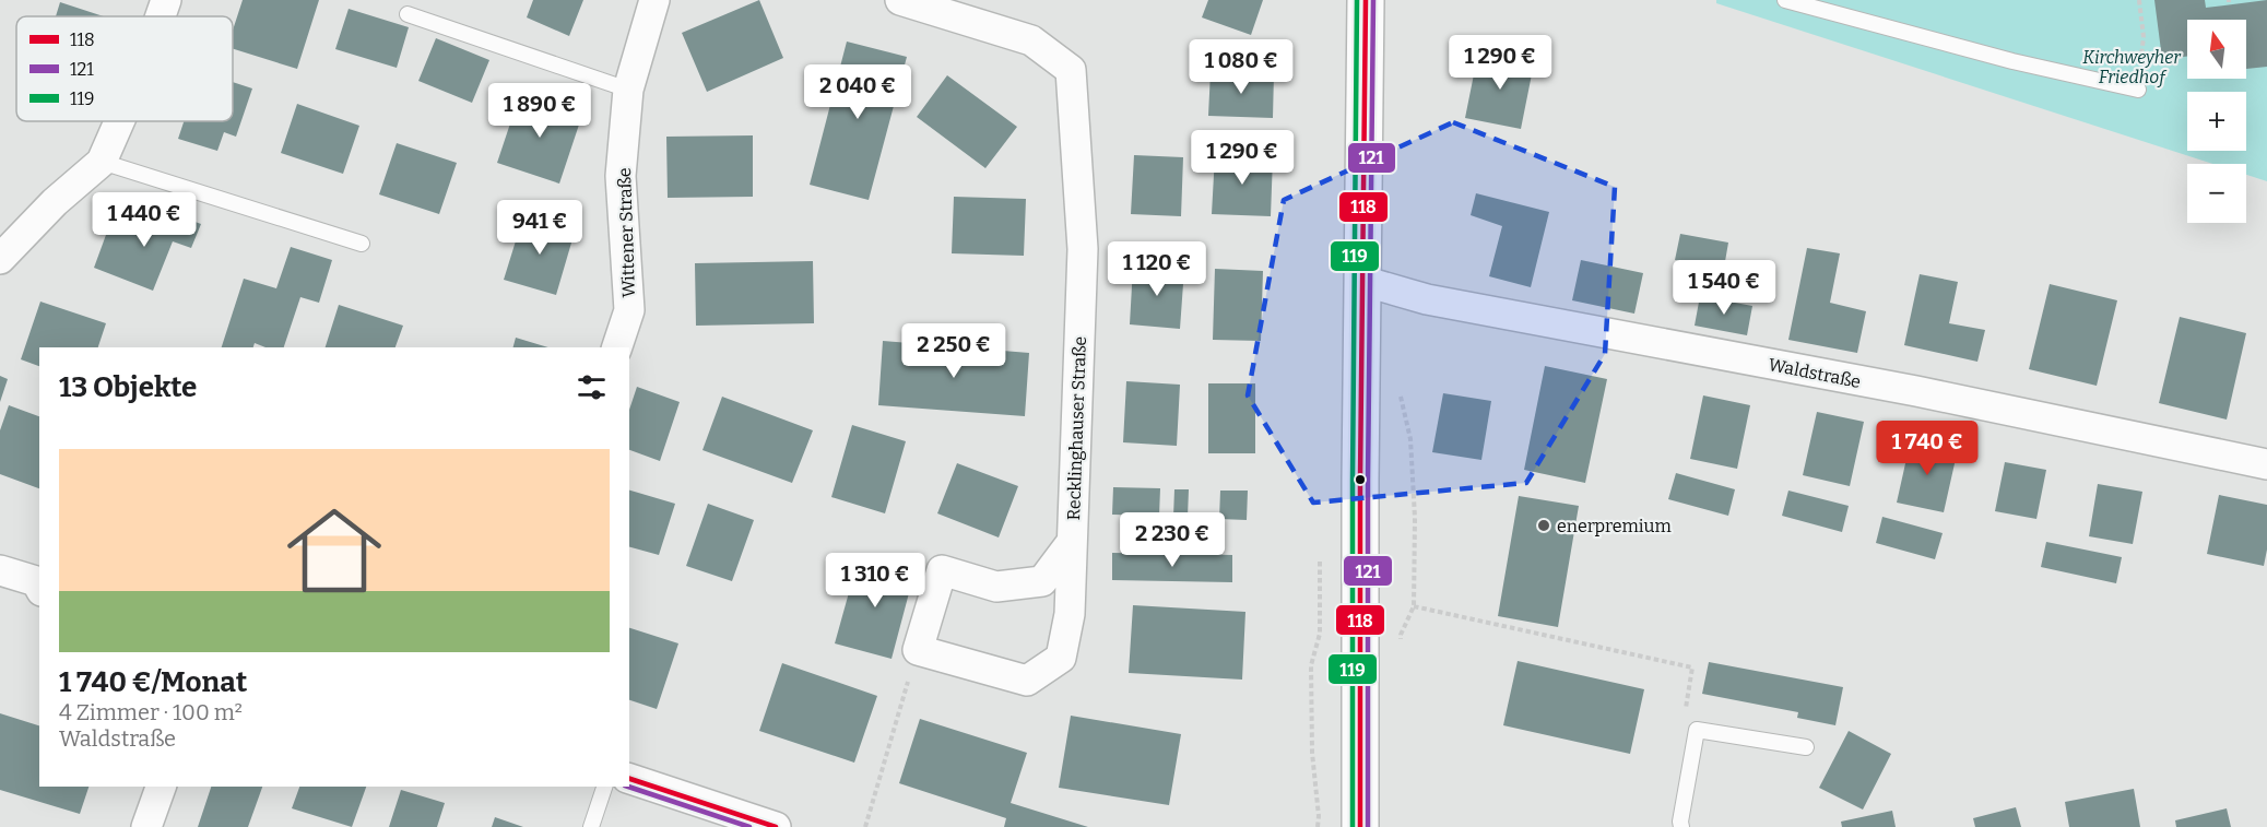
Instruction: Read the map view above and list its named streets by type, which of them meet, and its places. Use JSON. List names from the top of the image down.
{
  "streets": {
    "street": ["Wittener Straße", "Waldstraße", "Recklinghauser Straße"]
  },
  "parks": ["Kirchweyher Friedhof"],
  "places": ["enerpremium"],
  "lines": ["transit line 118", "transit line 121", "transit line 119"],
  "legend": ["118", "121", "119"],
  "north": "top",
  "page": {
    "map_buttons": ["+", "−"],
    "price": [
      "1 290 €",
      "1 080 €",
      "2 040 €",
      "1 890 €",
      "1 290 €",
      "1 440 €",
      "941 €",
      "1 120 €",
      "1 540 €",
      "2 250 €",
      "1 740 €",
      "2 230 €",
      "1 310 €"
    ],
    "heading": "13 Objekte",
    "list": [
      {
        "name": "1 740 €/Monat",
        "note": "4 Zimmer · 100 m² · Waldstraße"
      }
    ]
  }
}
